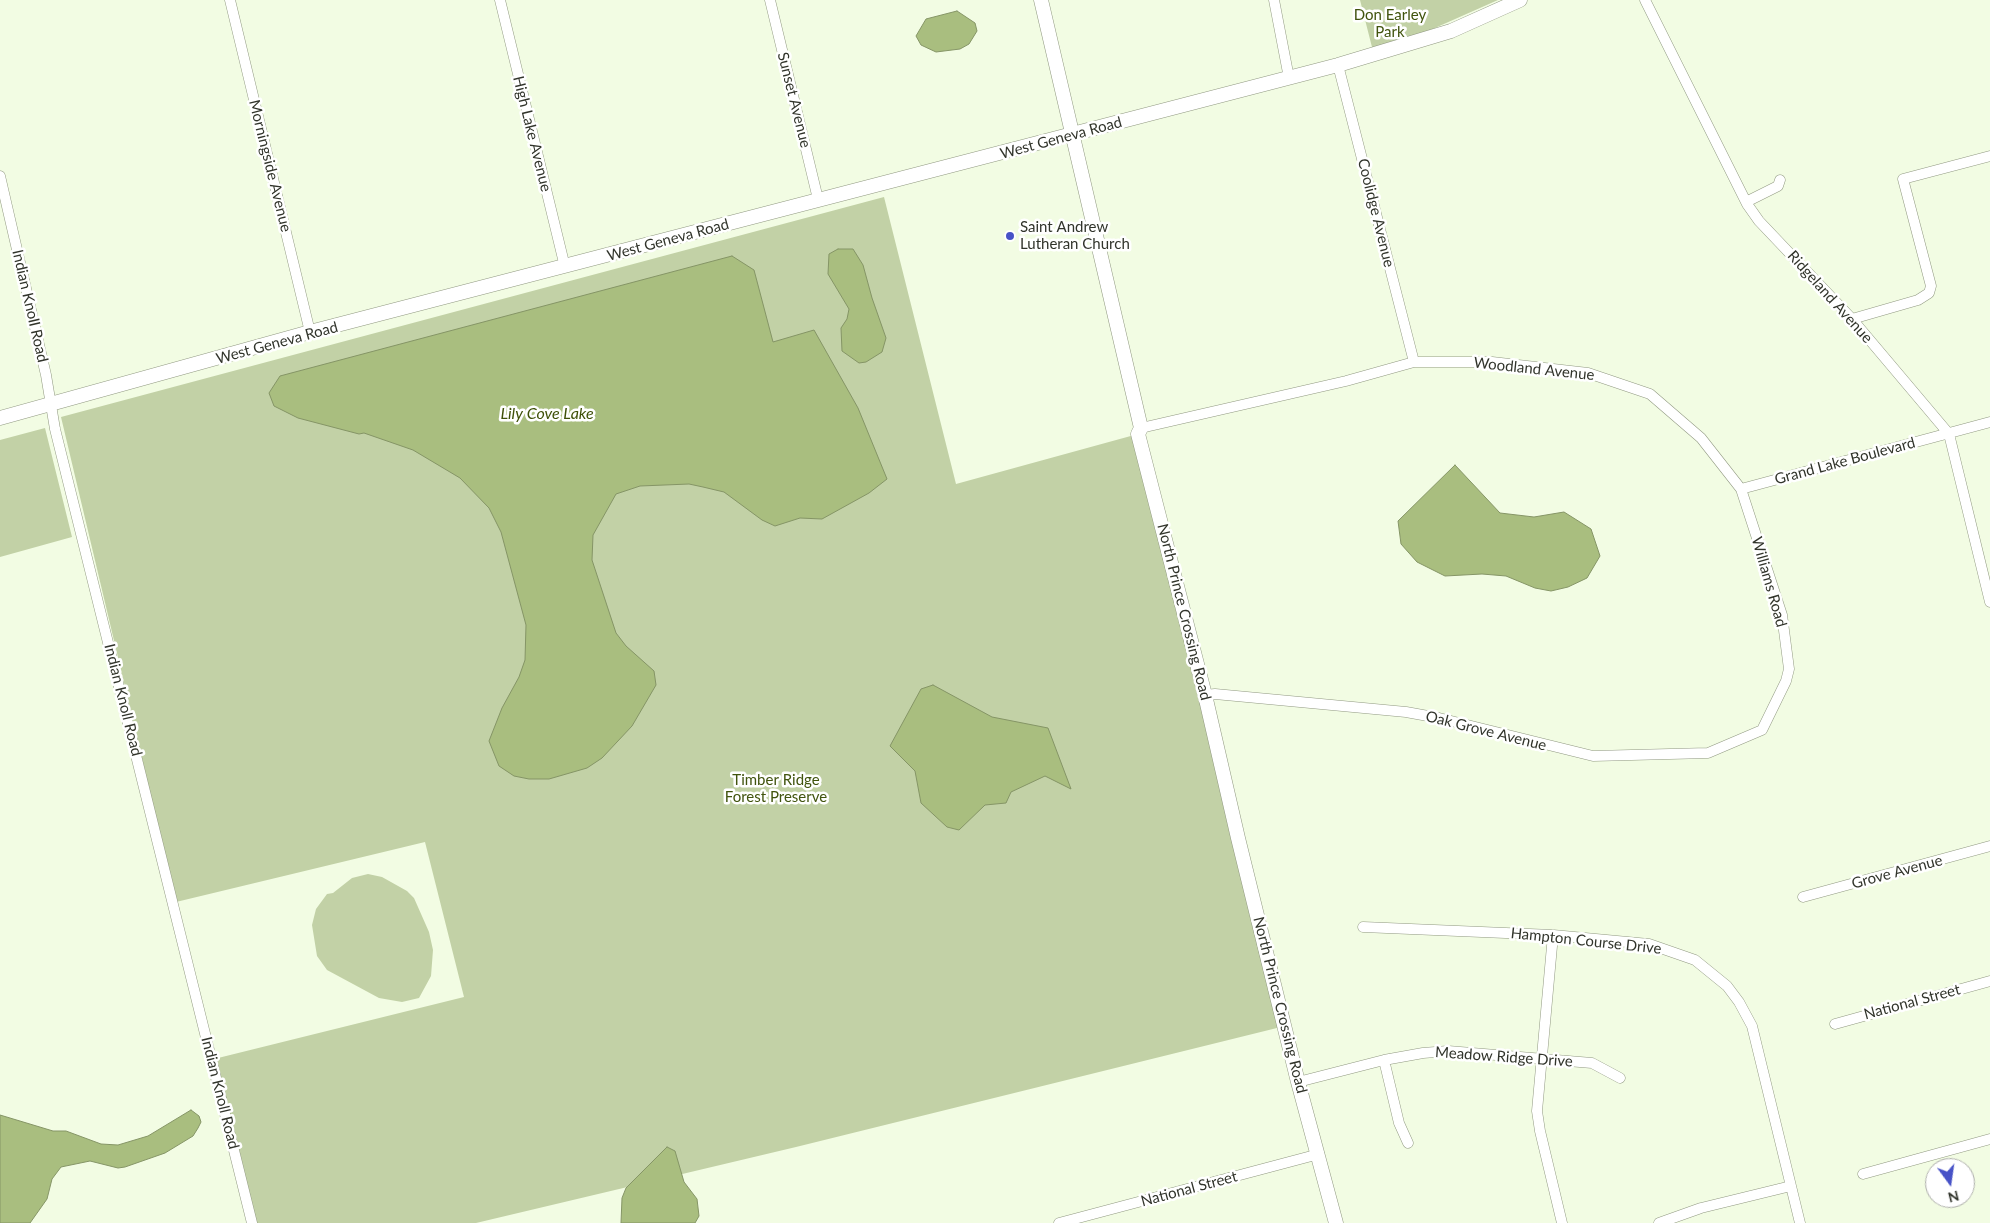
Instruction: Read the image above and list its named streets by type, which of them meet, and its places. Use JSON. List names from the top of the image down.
{
  "streets": {
    "main road": ["West Geneva Road", "North Prince Crossing Road"],
    "street": [
      "Sunset Avenue",
      "High Lake Avenue",
      "Morningside Avenue",
      "Coolidge Avenue",
      "Ridgeland Avenue",
      "Indian Knoll Road",
      "Woodland Avenue",
      "Grand Lake Boulevard",
      "Williams Road",
      "Oak Grove Avenue",
      "Grove Avenue",
      "Hampton Course Drive",
      "National Street",
      "Meadow Ridge Drive"
    ]
  },
  "crossings": [
    ["Sunset Avenue", "West Geneva Road"],
    ["High Lake Avenue", "West Geneva Road"],
    ["West Geneva Road", "Morningside Avenue"],
    ["West Geneva Road", "Coolidge Avenue"],
    ["West Geneva Road", "Indian Knoll Road"],
    ["West Geneva Road", "North Prince Crossing Road"],
    ["Coolidge Avenue", "Woodland Avenue"],
    ["Ridgeland Avenue", "Grand Lake Boulevard"],
    ["Woodland Avenue", "Grand Lake Boulevard"],
    ["Woodland Avenue", "Williams Road"],
    ["Woodland Avenue", "North Prince Crossing Road"],
    ["Grand Lake Boulevard", "Williams Road"],
    ["Williams Road", "Oak Grove Avenue"],
    ["North Prince Crossing Road", "Oak Grove Avenue"],
    ["North Prince Crossing Road", "National Street"],
    ["North Prince Crossing Road", "Meadow Ridge Drive"]
  ],
  "water": ["Lily Cove Lake"],
  "parks": ["Don Earley Park", "Timber Ridge Forest Preserve"],
  "places": ["Saint Andrew Lutheran Church"],
  "north": "bottom"
}
